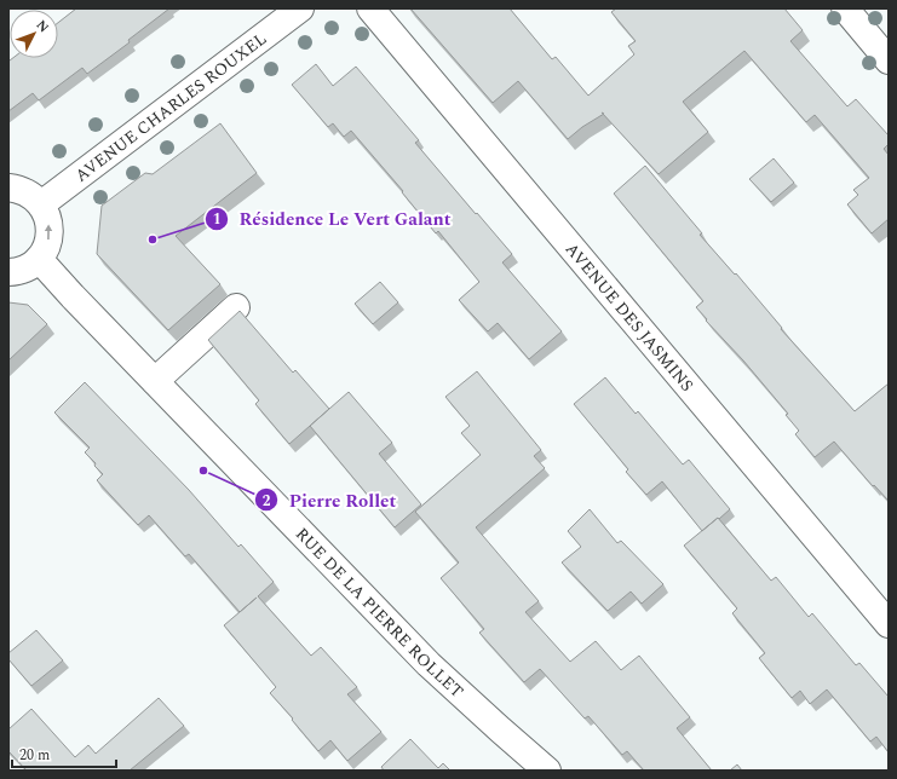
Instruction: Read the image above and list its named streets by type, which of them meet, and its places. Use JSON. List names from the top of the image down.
{
  "streets": {
    "street": ["AVENUE CHARLES ROUXEL", "AVENUE DES JASMINS", "RUE DE LA PIERRE ROLLET"]
  },
  "places": ["Résidence Le Vert Galant", "Pierre Rollet"],
  "scale_bar": "20 m",
  "north": "top right"
}
